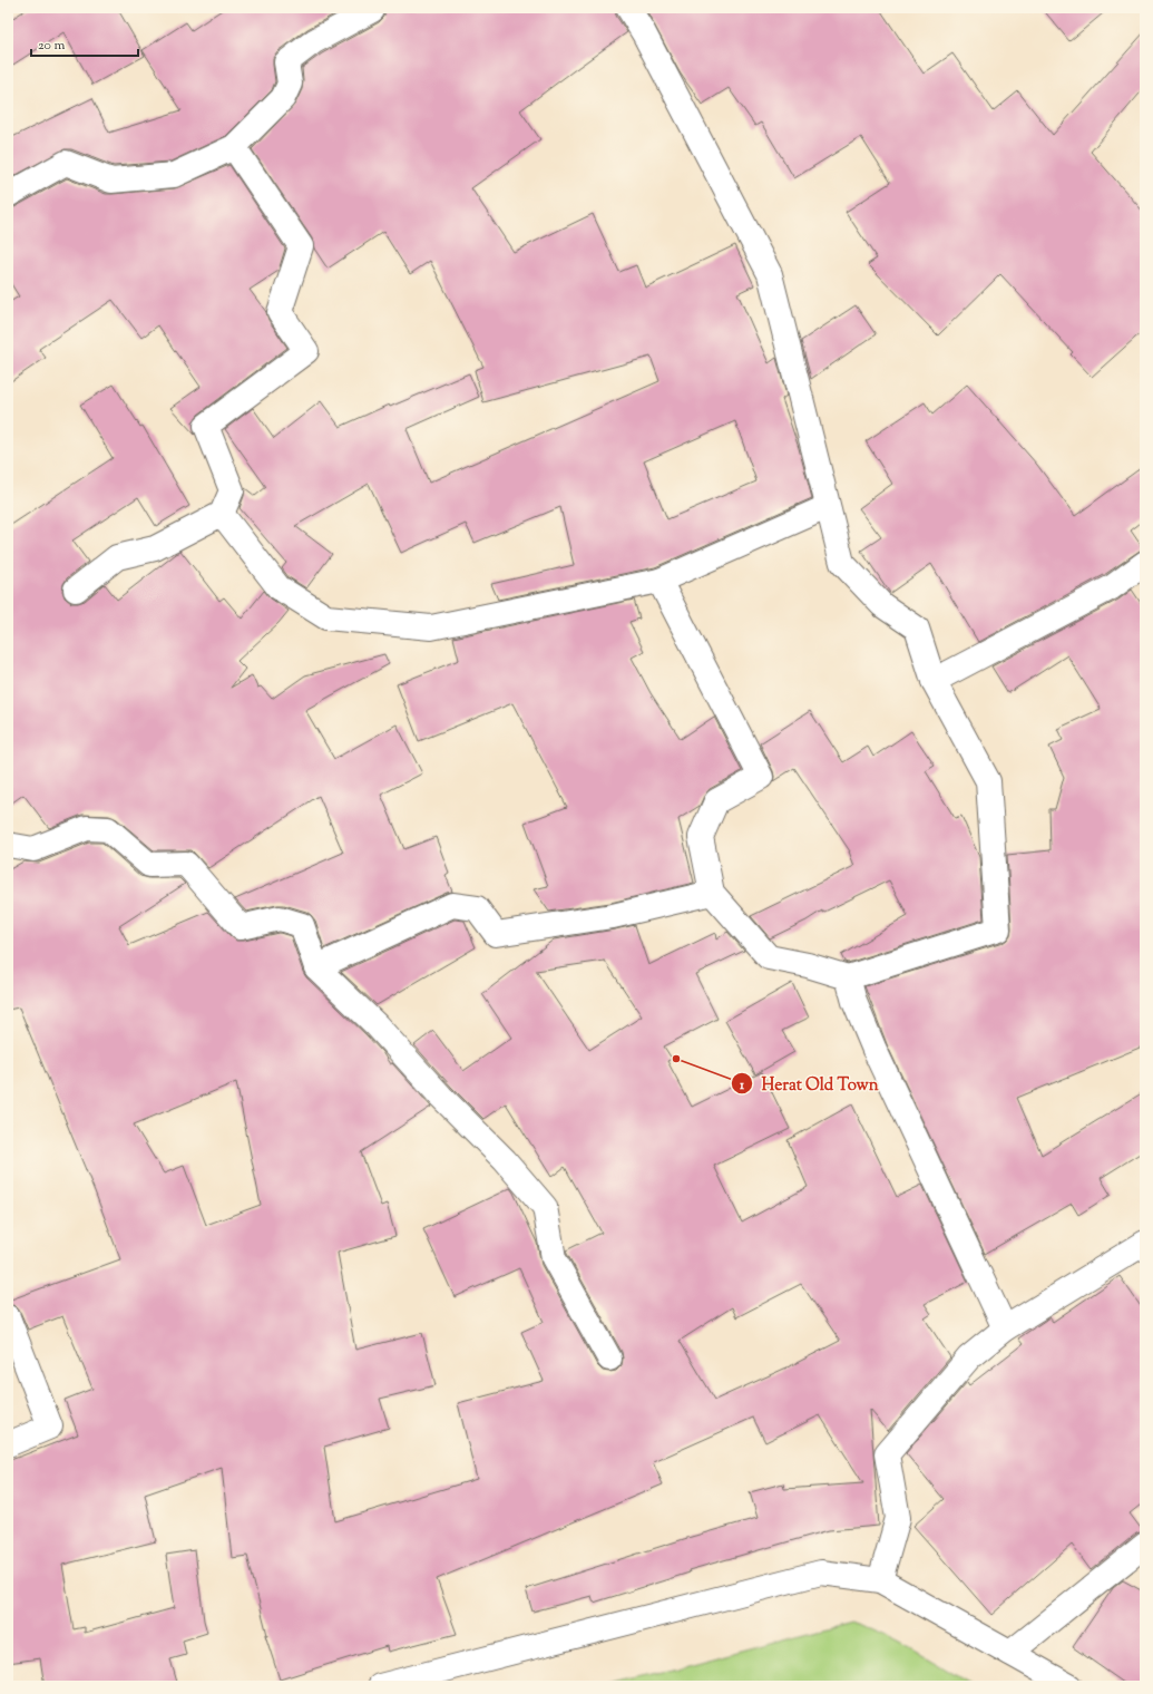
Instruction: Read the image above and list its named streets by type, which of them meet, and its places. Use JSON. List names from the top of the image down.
{
  "places": ["Herat Old Town"],
  "scale_bar": "20 m"
}
